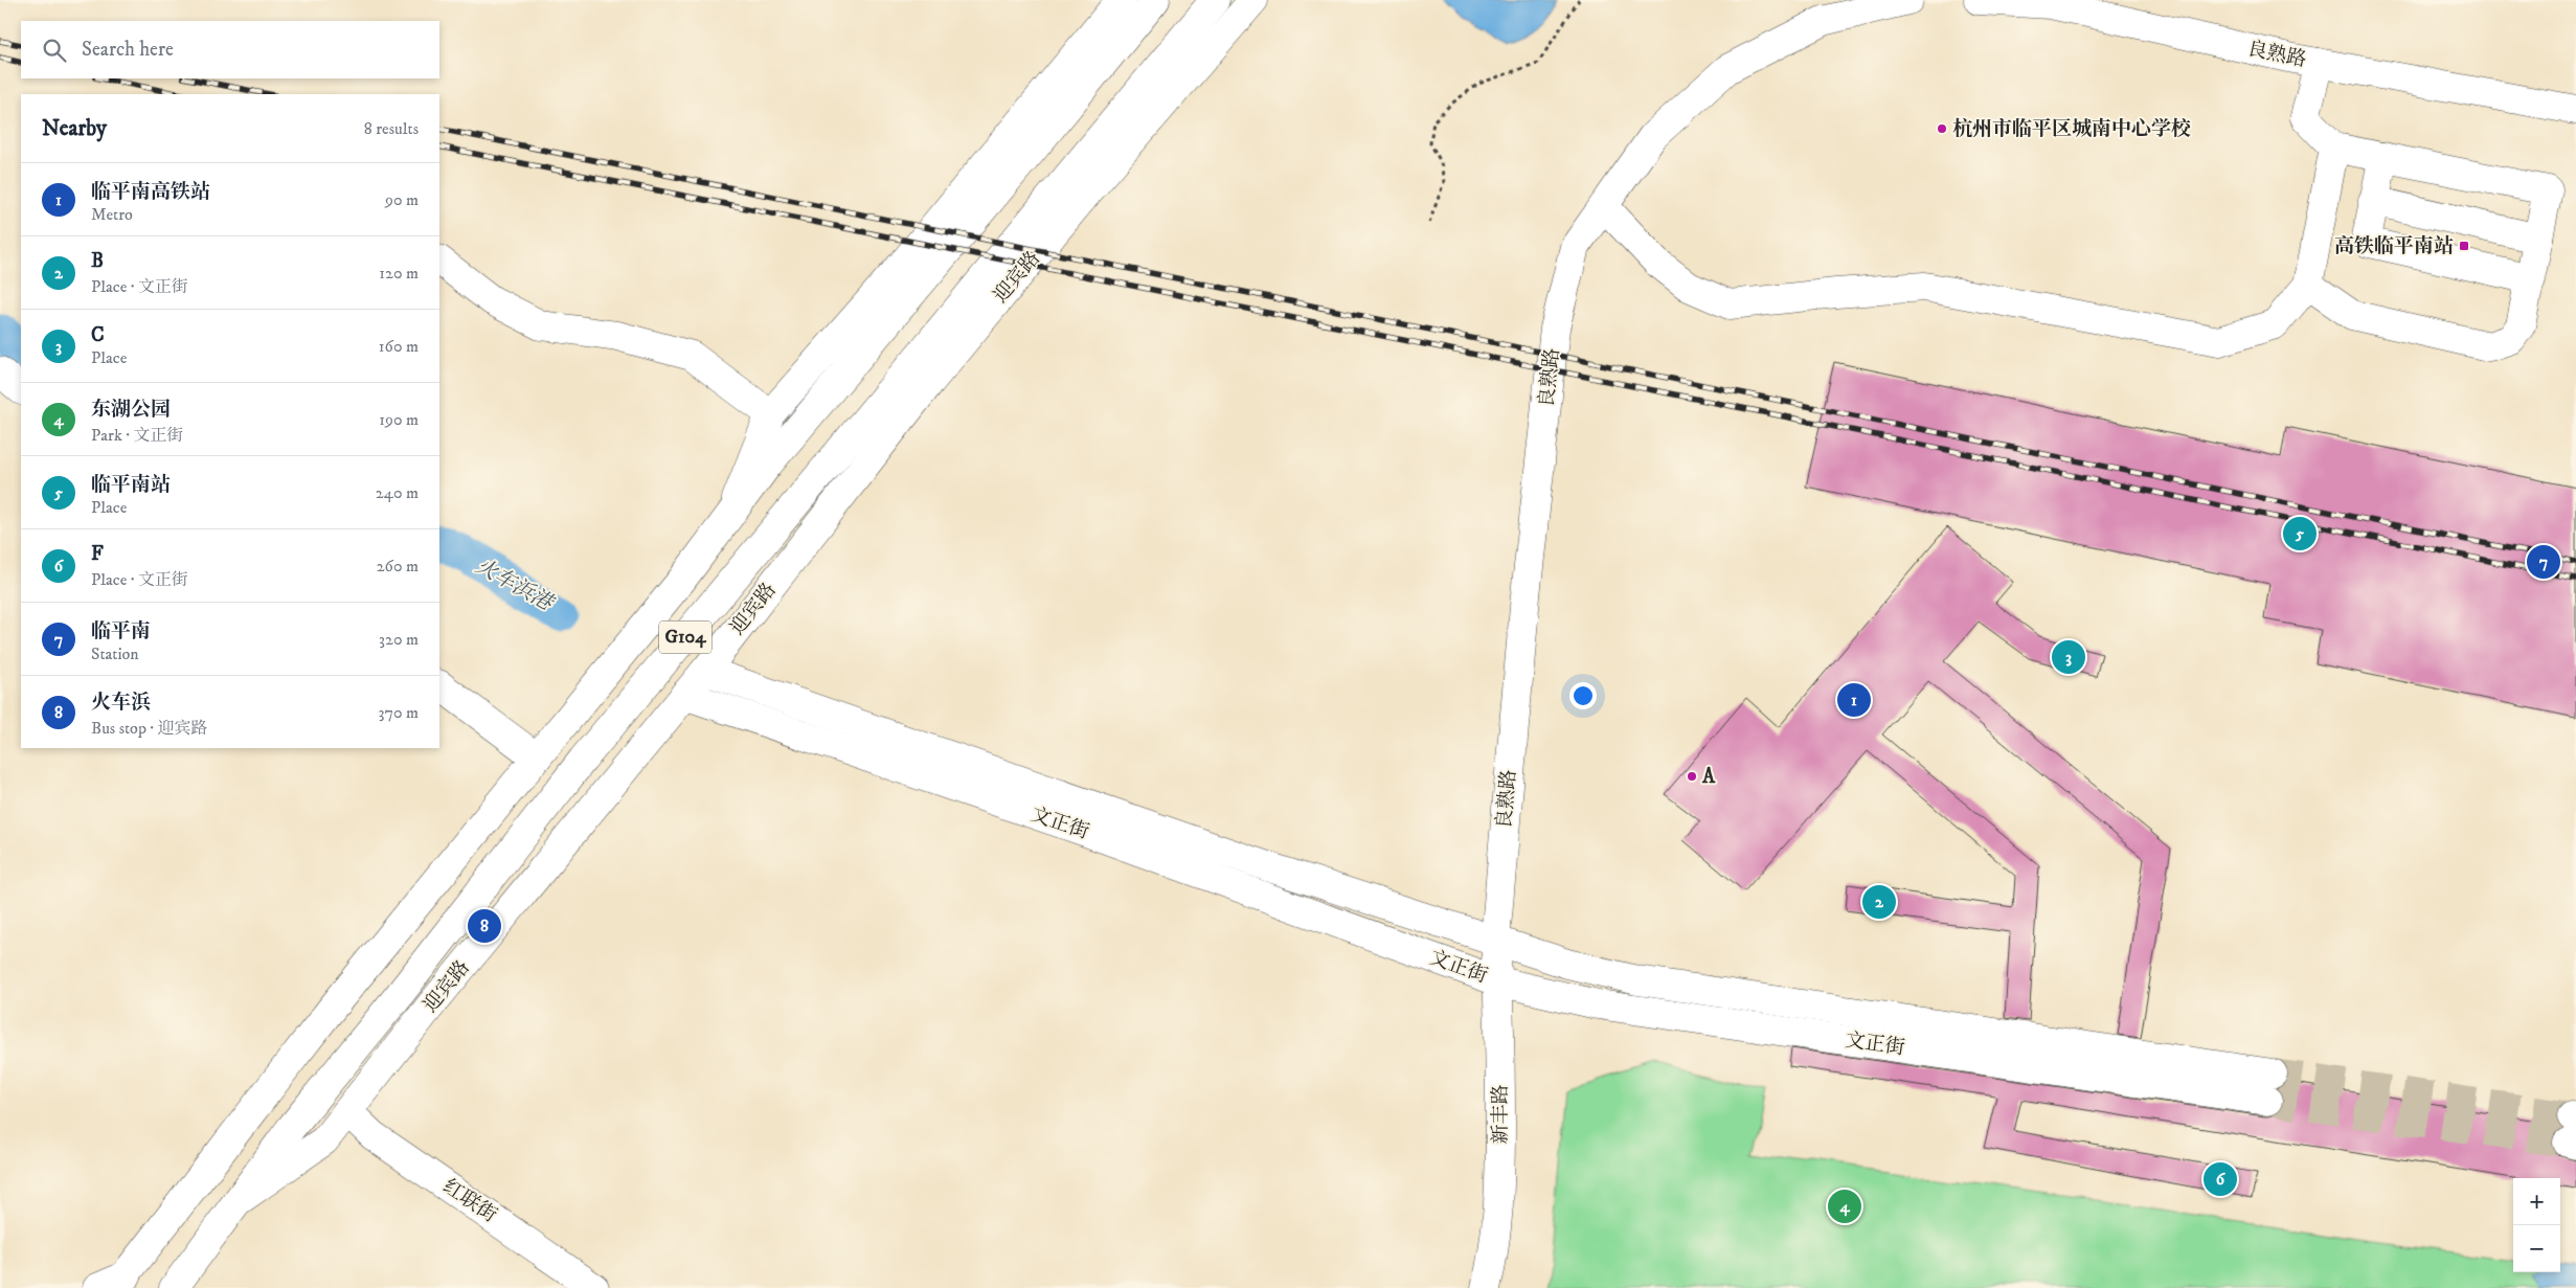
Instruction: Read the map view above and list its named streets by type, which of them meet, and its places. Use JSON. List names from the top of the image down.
{
  "streets": {
    "main road": [
      "良熟路",
      "迎宾路",
      "G104",
      "文正街",
      "新丰路",
      "红联街"
    ]
  },
  "crossings": [
    ["良熟路", "文正街"],
    ["良熟路", "新丰路"],
    ["迎宾路", "文正街"],
    ["迎宾路", "红联街"],
    ["文正街", "新丰路"]
  ],
  "water": ["火车浜港"],
  "places": {
    "other": ["杭州市临平区城南中心学校", "A"],
    "transit": ["高铁临平南站"]
  },
  "page": {
    "search": "Search here",
    "heading": ["Nearby", "8 results"],
    "list": [
      {
        "mark": "1",
        "name": "临平南高铁站",
        "note": "Metro",
        "value": "90 m"
      },
      {
        "mark": "2",
        "name": "B",
        "note": "Place · 文正街",
        "value": "120 m"
      },
      {
        "mark": "3",
        "name": "C",
        "note": "Place",
        "value": "160 m"
      },
      {
        "mark": "4",
        "name": "东湖公园",
        "note": "Park · 文正街",
        "value": "190 m"
      },
      {
        "mark": "5",
        "name": "临平南站",
        "note": "Place",
        "value": "240 m"
      },
      {
        "mark": "6",
        "name": "F",
        "note": "Place · 文正街",
        "value": "260 m"
      },
      {
        "mark": "7",
        "name": "临平南",
        "note": "Station",
        "value": "320 m"
      },
      {
        "mark": "8",
        "name": "火车浜",
        "note": "Bus stop · 迎宾路",
        "value": "370 m"
      }
    ],
    "pins": [
      "5",
      "7",
      "3",
      "1",
      "2",
      "8",
      "6",
      "4"
    ],
    "map_buttons": ["+", "−"]
  }
}
